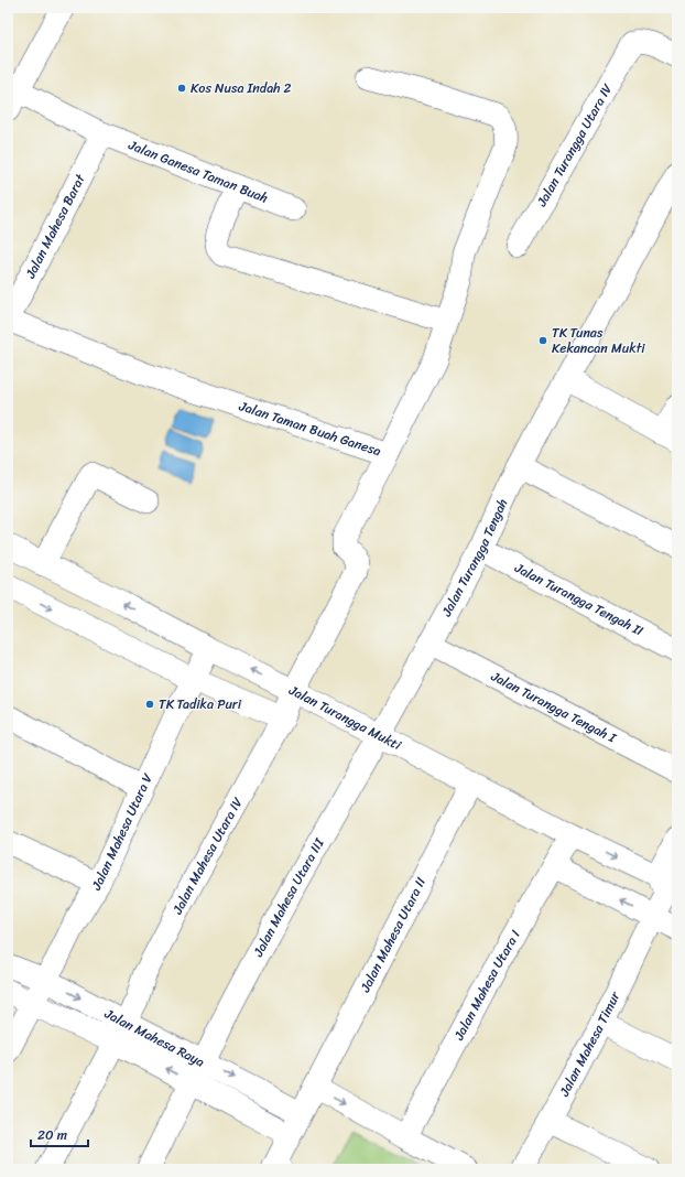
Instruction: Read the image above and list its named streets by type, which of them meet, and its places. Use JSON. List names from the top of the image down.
{
  "streets": {
    "street": [
      "Jalan Turangga Utara IV",
      "Jalan Ganesa Taman Buah",
      "Jalan Mahesa Barat",
      "Jalan Taman Buah Ganesa",
      "Jalan Turangga Tengah",
      "Jalan Turangga Tengah II",
      "Jalan Turangga Tengah I",
      "Jalan Turangga Mukti",
      "Jalan Mahesa Utara V",
      "Jalan Mahesa Utara IV",
      "Jalan Mahesa Utara III",
      "Jalan Mahesa Utara II",
      "Jalan Mahesa Utara I",
      "Jalan Mahesa Raya",
      "Jalan Mahesa Timur"
    ]
  },
  "crossings": [
    ["Jalan Ganesa Taman Buah", "Jalan Mahesa Barat"],
    ["Jalan Mahesa Barat", "Jalan Taman Buah Ganesa"],
    ["Jalan Taman Buah Ganesa", "Jalan Mahesa Utara IV"],
    ["Jalan Turangga Tengah", "Jalan Turangga Tengah II"],
    ["Jalan Turangga Tengah", "Jalan Turangga Tengah I"],
    ["Jalan Turangga Tengah", "Jalan Turangga Mukti"],
    ["Jalan Turangga Tengah", "Jalan Mahesa Utara III"],
    ["Jalan Turangga Mukti", "Jalan Mahesa Utara V"],
    ["Jalan Turangga Mukti", "Jalan Mahesa Utara IV"],
    ["Jalan Turangga Mukti", "Jalan Mahesa Utara III"],
    ["Jalan Turangga Mukti", "Jalan Mahesa Utara II"],
    ["Jalan Turangga Mukti", "Jalan Mahesa Utara I"],
    ["Jalan Turangga Mukti", "Jalan Mahesa Timur"],
    ["Jalan Mahesa Utara V", "Jalan Mahesa Raya"],
    ["Jalan Mahesa Utara IV", "Jalan Mahesa Raya"],
    ["Jalan Mahesa Utara III", "Jalan Mahesa Raya"]
  ],
  "places": ["Kos Nusa Indah 2", "TK Tunas Kekancan Mukti", "TK Tadika Puri"],
  "scale_bar": "20 m"
}
